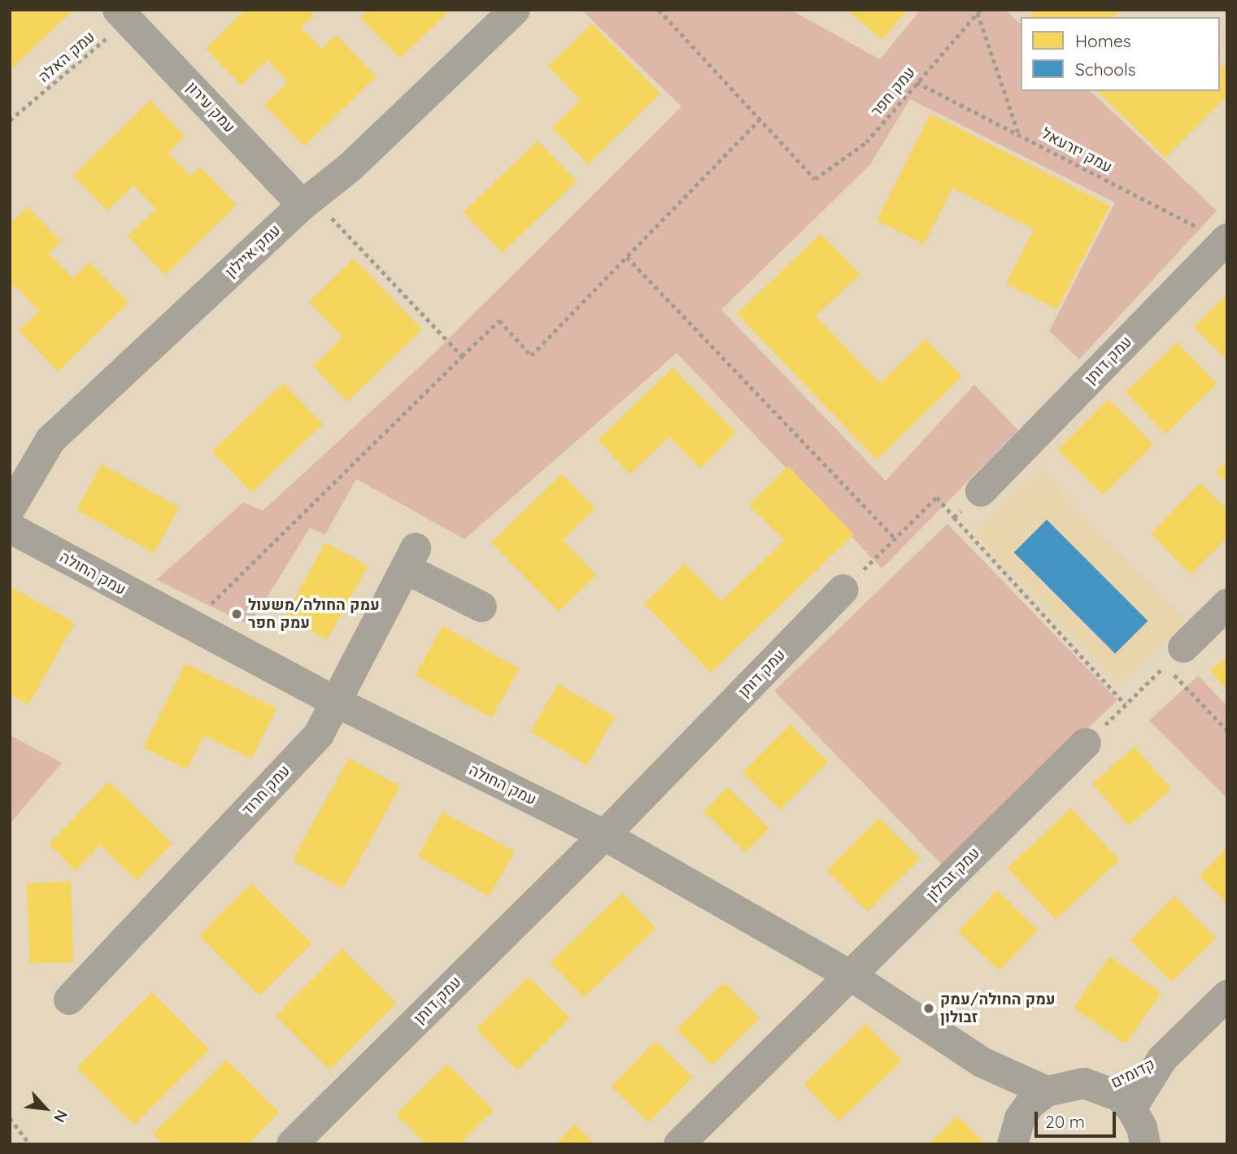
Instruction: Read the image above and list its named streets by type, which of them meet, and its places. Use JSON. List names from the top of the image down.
{
  "streets": {
    "street": [
      "עמק עירון",
      "עמק איילון",
      "עמק דותן",
      "עמק החולה",
      "עמק חרוד",
      "עמק זבולון",
      "קדומים"
    ],
    "path": ["עמק האלה", "עמק חפר", "עמק יזרעאל"]
  },
  "crossings": [
    ["עמק האלה", "עמק עירון"],
    ["עמק חפר", "עמק יזרעאל"],
    ["עמק עירון", "עמק איילון"],
    ["עמק יזרעאל", "עמק דותן"],
    ["עמק דותן", "עמק החולה"],
    ["עמק החולה", "עמק חרוד"],
    ["עמק החולה", "עמק זבולון"]
  ],
  "places": ["עמק החולה/משעול עמק חפר", "עמק החולה/עמק זבולון"],
  "legend": ["Homes", "Schools"],
  "scale_bar": "20 m",
  "north": "bottom right"
}
